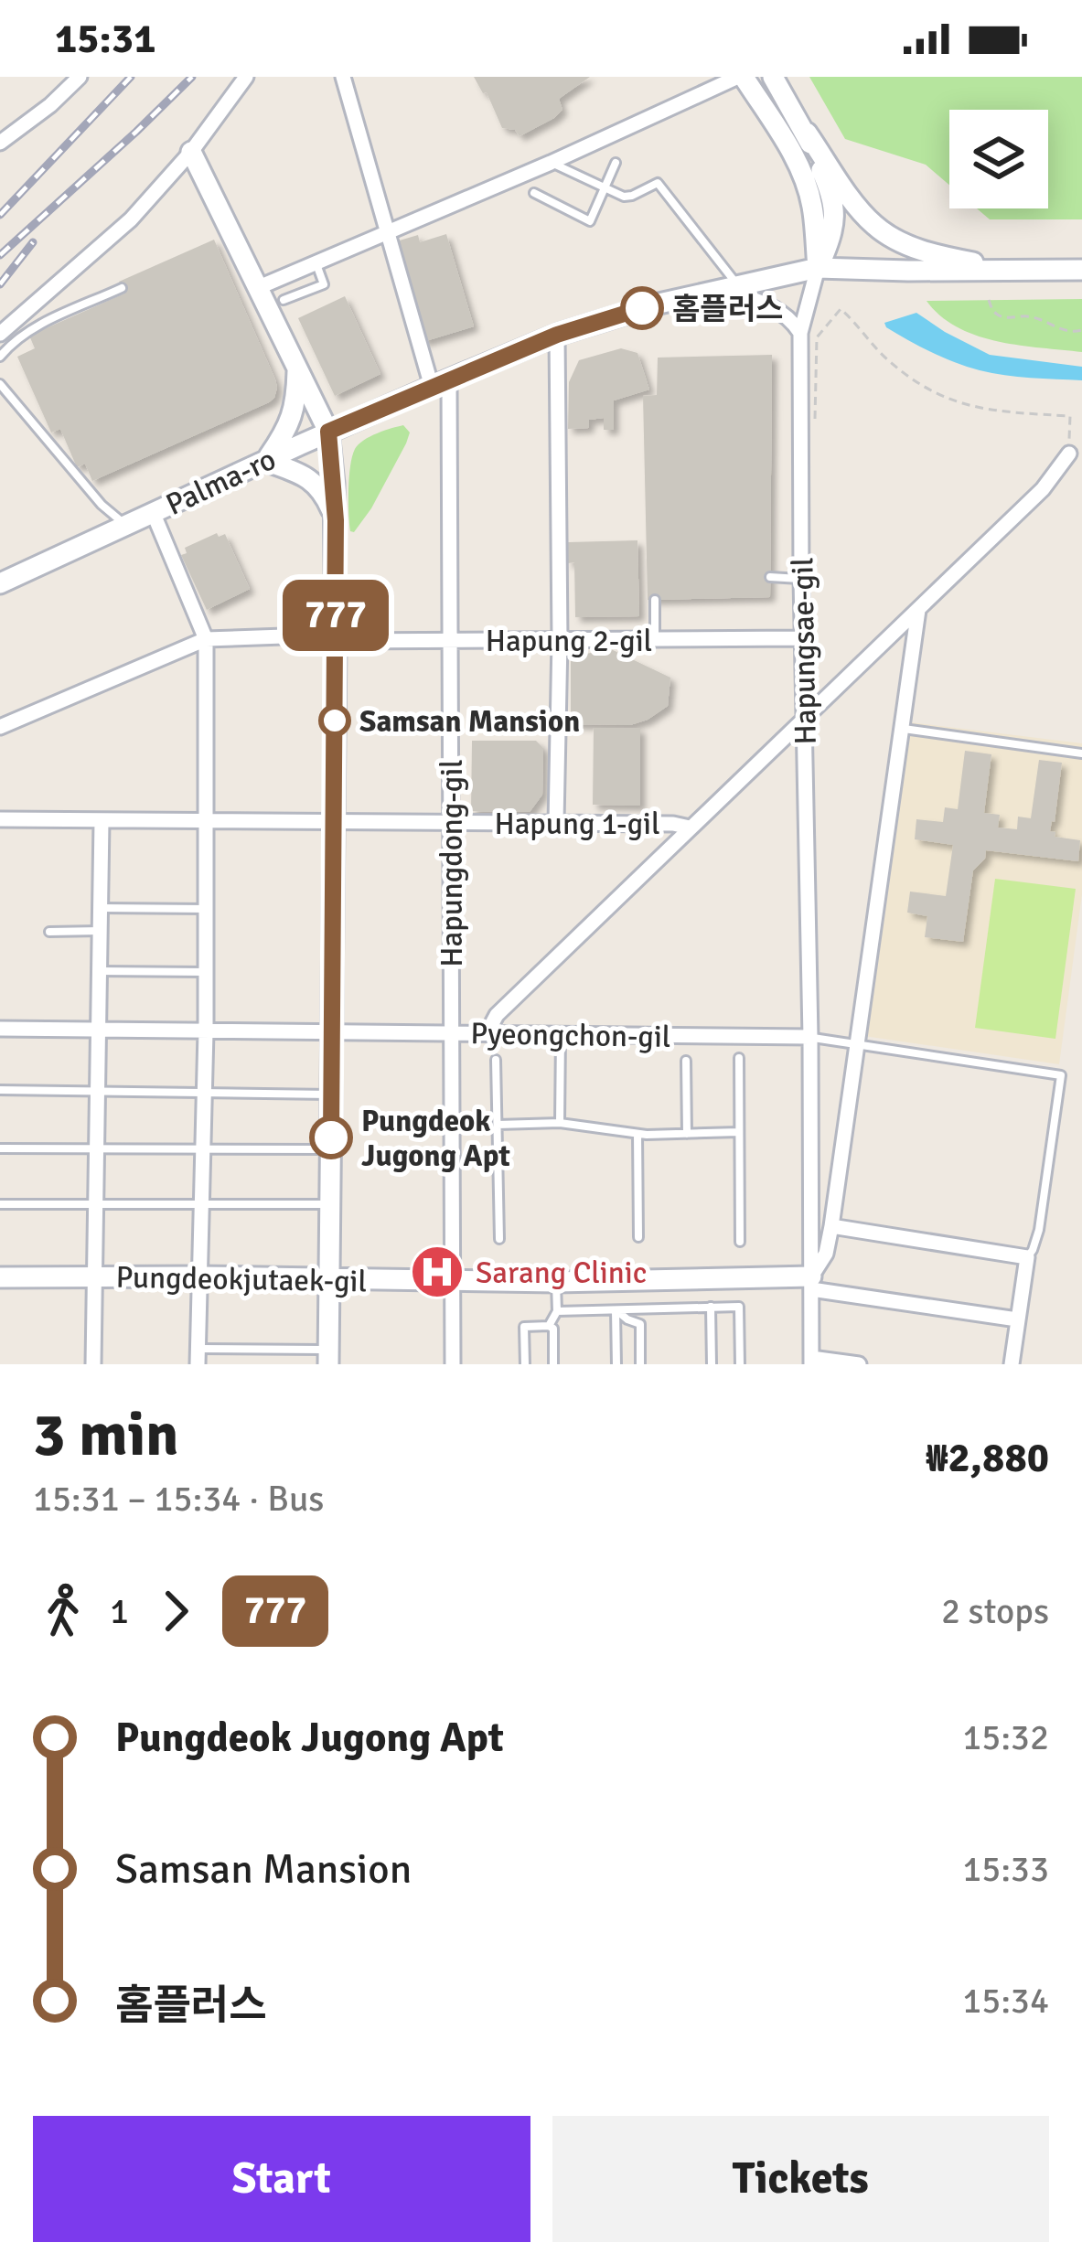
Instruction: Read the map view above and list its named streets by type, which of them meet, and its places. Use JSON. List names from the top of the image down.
{
  "streets": {
    "street": [
      "Palma-ro",
      "Hapung 2-gil",
      "Hapungsae-gil",
      "Hapung 1-gil",
      "Hapungdong-gil",
      "Pyeongchon-gil",
      "Pungdeokjutaek-gil"
    ]
  },
  "crossings": [
    ["Palma-ro", "Hapungsae-gil"],
    ["Palma-ro", "Hapungdong-gil"],
    ["Hapung 2-gil", "Hapungsae-gil"],
    ["Hapung 2-gil", "Hapungdong-gil"],
    ["Hapungsae-gil", "Pyeongchon-gil"],
    ["Hapungsae-gil", "Pungdeokjutaek-gil"],
    ["Hapung 1-gil", "Hapungdong-gil"],
    ["Hapungdong-gil", "Pyeongchon-gil"],
    ["Hapungdong-gil", "Pungdeokjutaek-gil"]
  ],
  "places": {
    "other": ["홈플러스", "Samsan Mansion", "Pungdeok Jugong Apt"],
    "hospital": ["Sarang Clinic"]
  },
  "lines": ["bus line 777"],
  "page": {
    "status": "15:31",
    "on_map": "777",
    "heading": ["3 min", "15:31 – 15:34 · Bus", "₩2,880"],
    "legs": ["1", "777", "2 stops"],
    "list": [
      {
        "name": "Pungdeok Jugong Apt",
        "value": "15:32"
      },
      {
        "name": "Samsan Mansion",
        "value": "15:33"
      },
      {
        "name": "홈플러스",
        "value": "15:34"
      }
    ],
    "buttons": ["Start", "Tickets"]
  }
}
